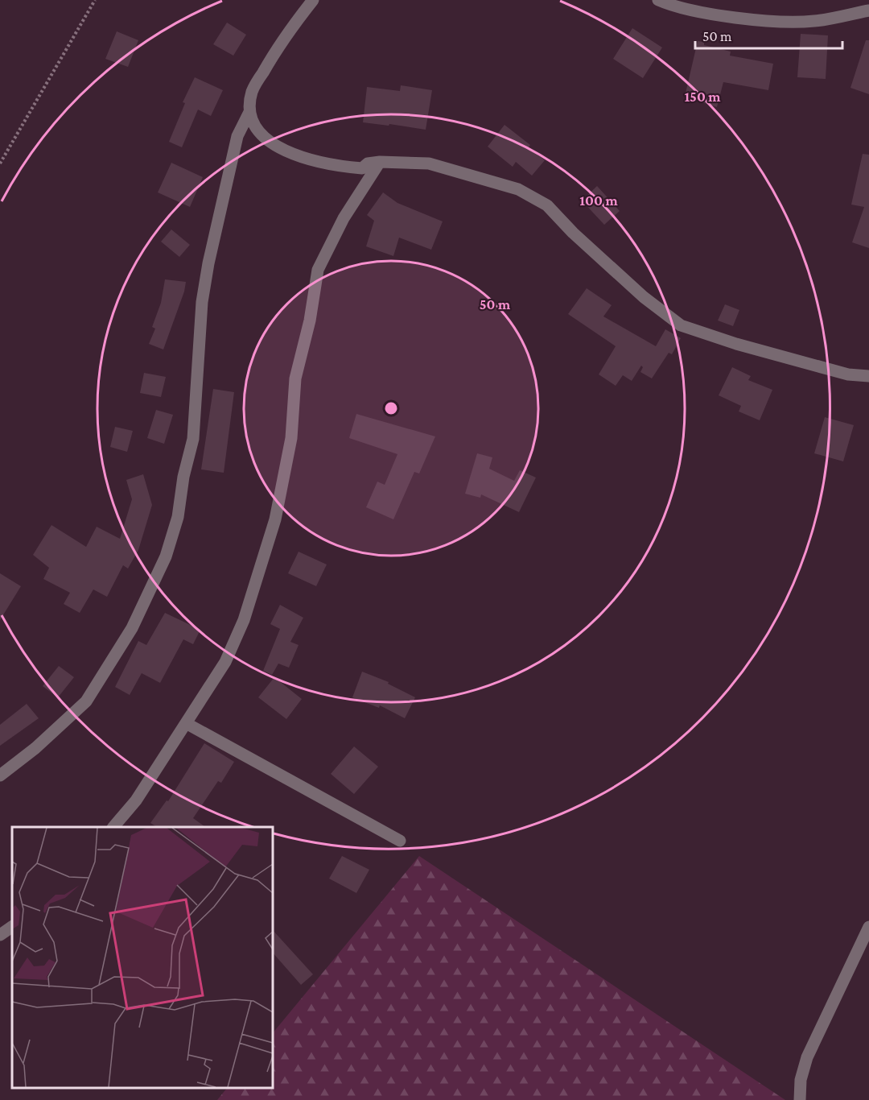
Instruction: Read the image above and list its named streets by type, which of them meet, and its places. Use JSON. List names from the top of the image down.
{
  "scale_bar": "50 m",
  "rings": ["150 m", "100 m", "50 m"]
}
